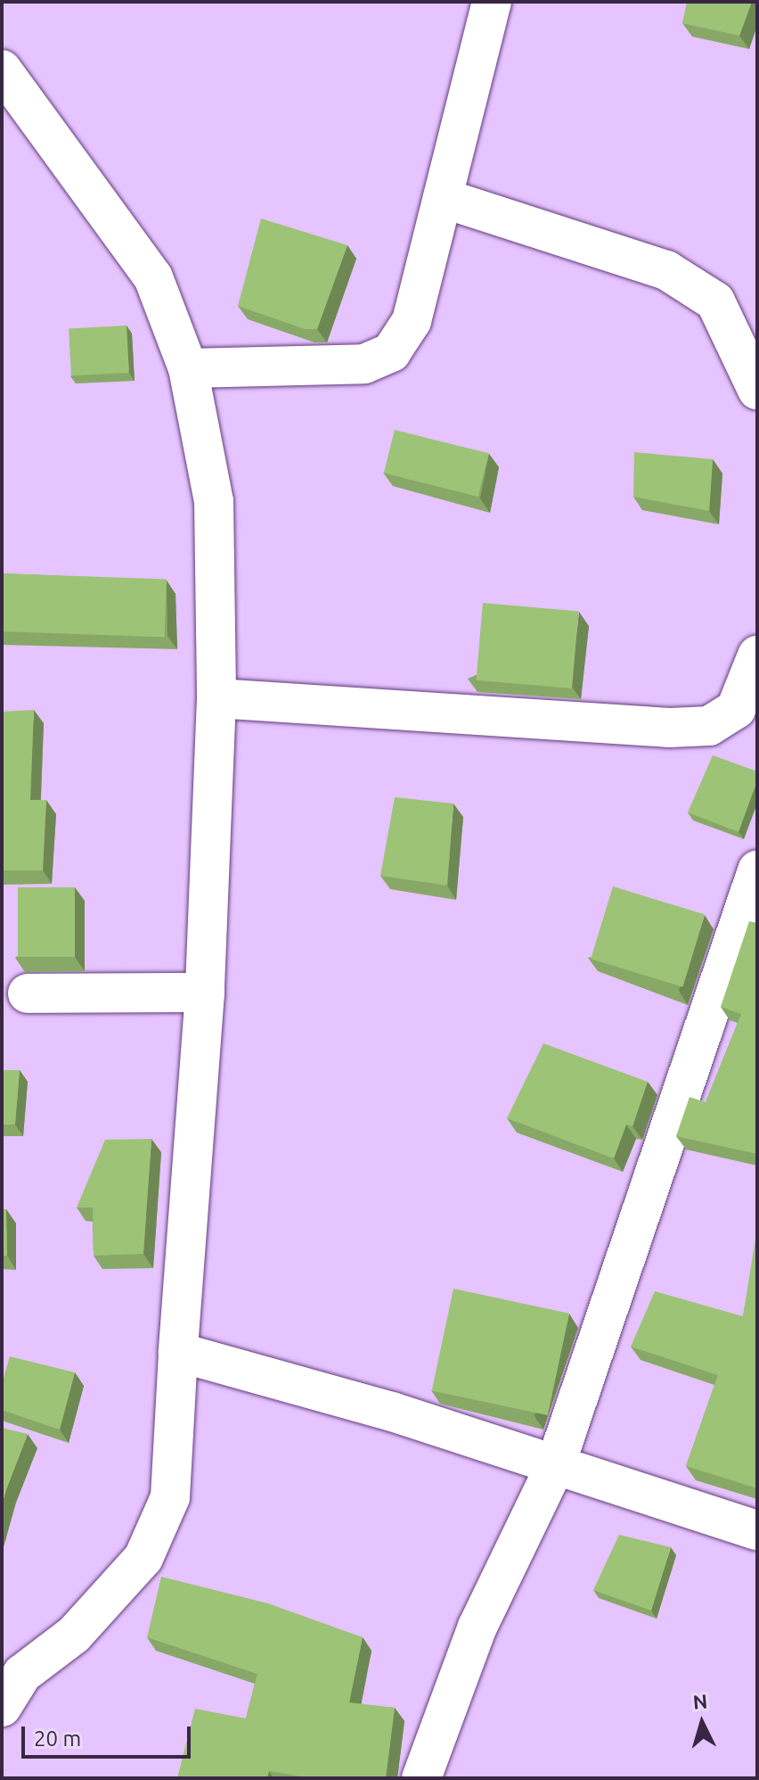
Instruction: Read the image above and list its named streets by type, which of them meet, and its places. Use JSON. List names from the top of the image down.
{
  "scale_bar": "20 m",
  "north": "top"
}
